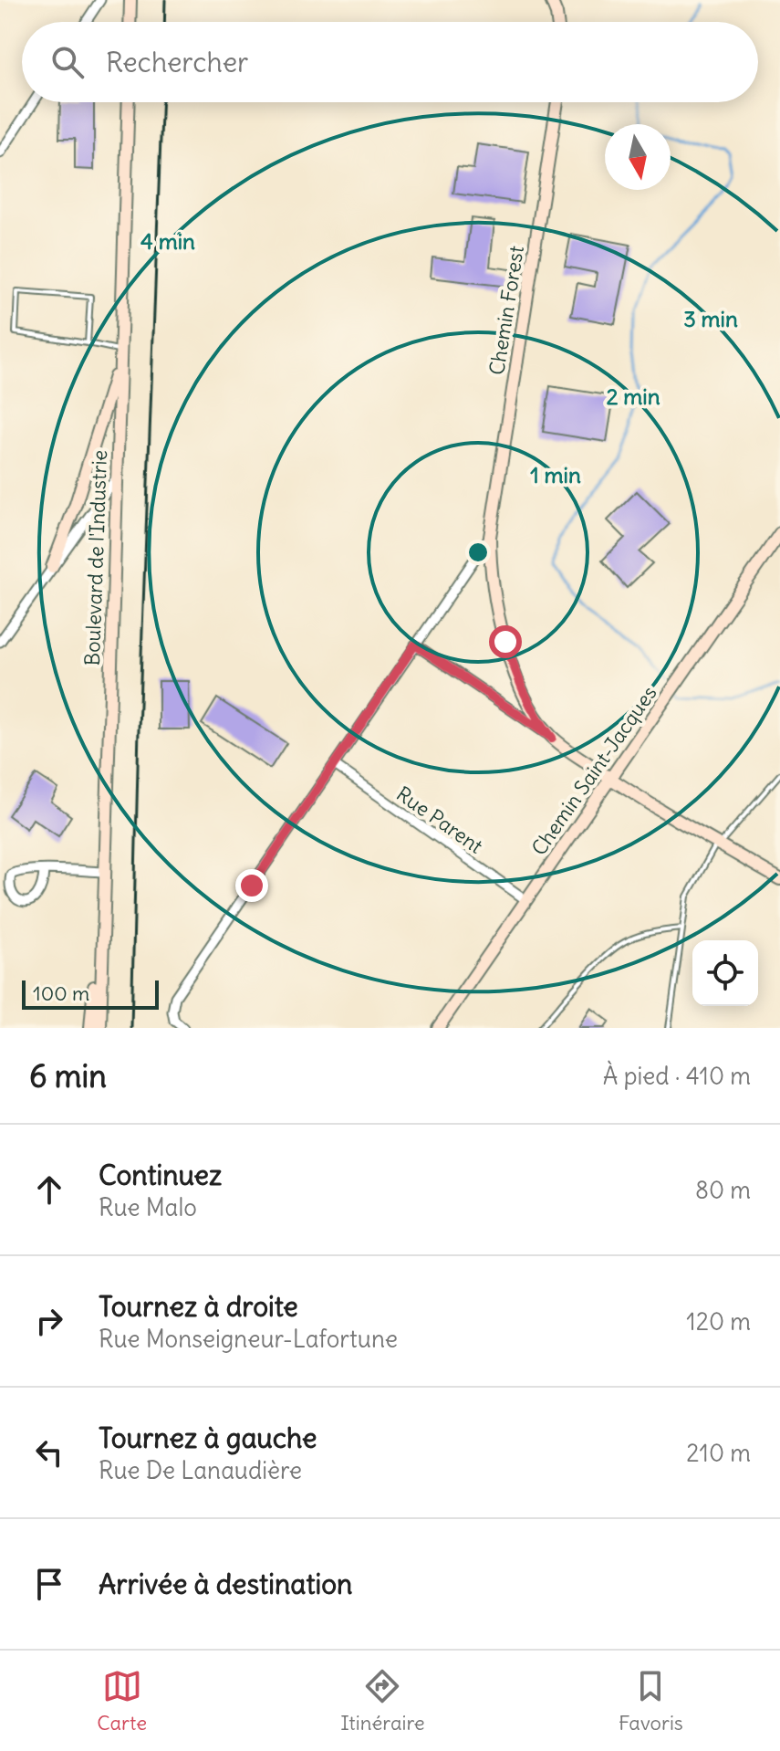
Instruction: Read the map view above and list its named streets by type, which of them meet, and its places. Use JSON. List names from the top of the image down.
{
  "streets": {
    "street": [
      "Chemin Forest",
      "Boulevard de l'Industrie",
      "Chemin Saint-Jacques",
      "Rue Parent"
    ]
  },
  "crossings": [
    ["Chemin Saint-Jacques", "Rue Parent"]
  ],
  "scale_bar": "100 m",
  "north": "bottom",
  "page": {
    "search": "Rechercher",
    "scale": "100 m",
    "heading": ["6 min", "À pied · 410 m"],
    "list": [
      ["Continuez", "Rue Malo", "80 m"],
      ["Tournez à droite", "Rue Monseigneur-Lafortune", "120 m"],
      ["Tournez à gauche", "Rue De Lanaudière", "210 m"],
      "Arrivée à destination"
    ],
    "nav": ["Carte", "Itinéraire", "Favoris"]
  },
  "rings": [
    "4 min",
    "3 min",
    "2 min",
    "1 min"
  ]
}
